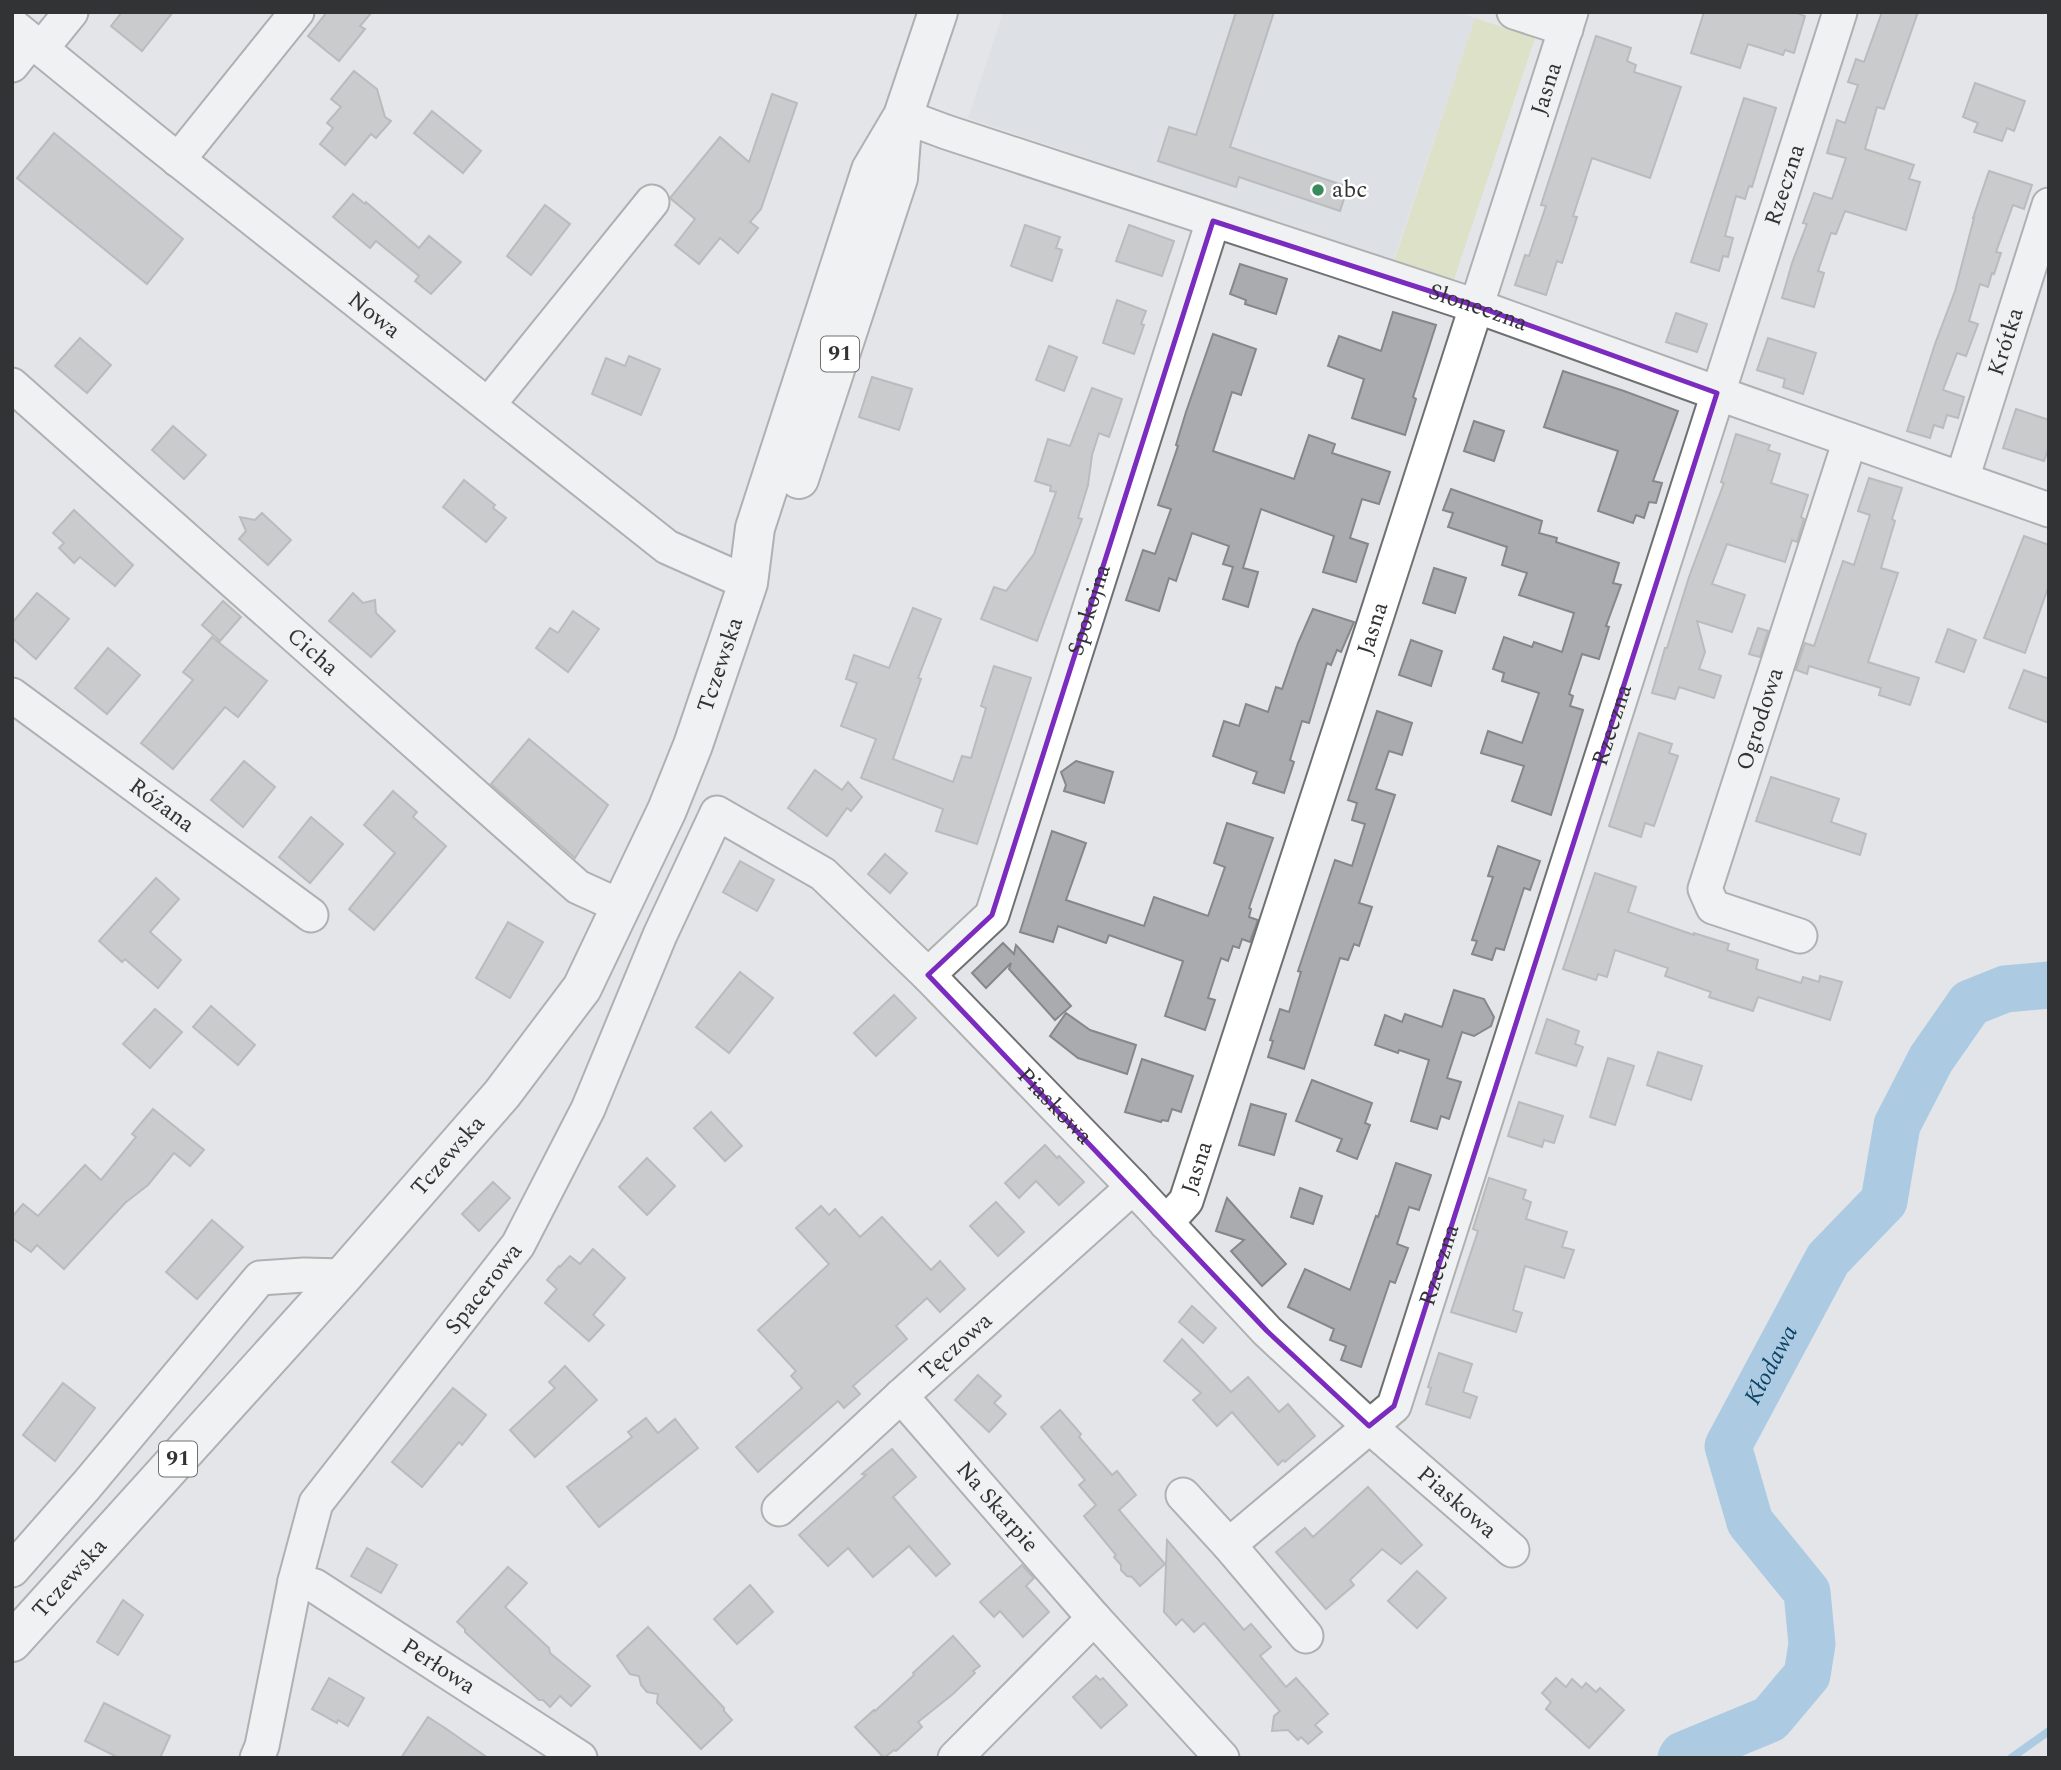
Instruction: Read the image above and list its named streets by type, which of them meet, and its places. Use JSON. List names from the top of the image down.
{
  "streets": {
    "main road": ["91", "Tczewska"],
    "street": [
      "Jasna",
      "Rzeczna",
      "Słoneczna",
      "Nowa",
      "Krótka",
      "Spokojna",
      "Cicha",
      "Ogrodowa",
      "Różana",
      "Piaskowa",
      "Spacerowa",
      "Tęczowa",
      "Na Skarpie",
      "Perłowa"
    ]
  },
  "crossings": [
    ["Jasna", "Słoneczna"],
    ["Jasna", "Piaskowa"],
    ["Rzeczna", "Słoneczna"],
    ["Rzeczna", "Piaskowa"],
    ["Słoneczna", "Krótka"],
    ["Słoneczna", "Spokojna"],
    ["Słoneczna", "Tczewska"],
    ["Słoneczna", "Ogrodowa"],
    ["Nowa", "Tczewska"],
    ["Spokojna", "Piaskowa"],
    ["Cicha", "Tczewska"],
    ["Piaskowa", "Spacerowa"],
    ["Piaskowa", "Tęczowa"],
    ["Spacerowa", "Perłowa"],
    ["Tęczowa", "Na Skarpie"]
  ],
  "water": ["Kłodawa"],
  "places": ["abc"]
}
